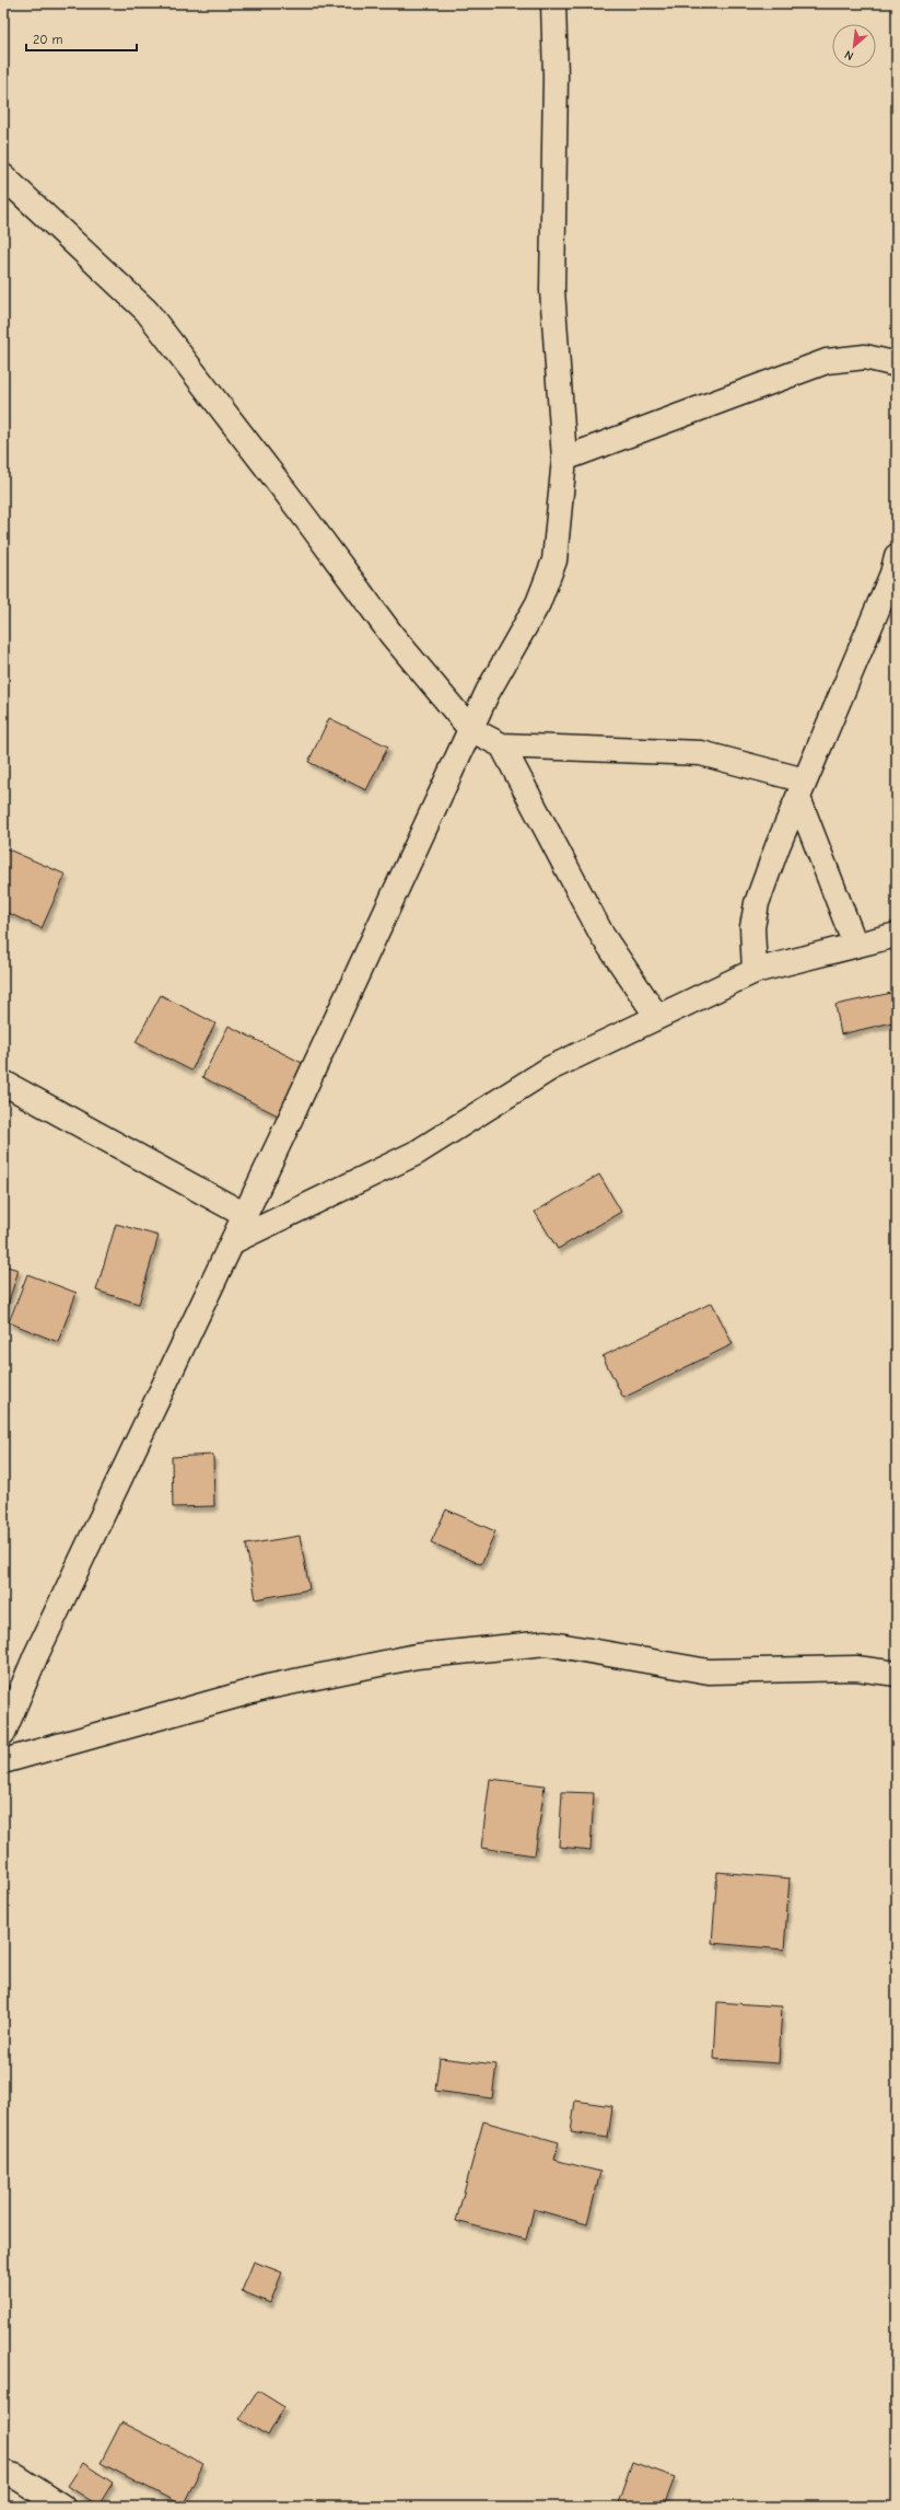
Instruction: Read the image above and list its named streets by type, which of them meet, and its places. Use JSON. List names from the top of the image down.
{
  "scale_bar": "20 m",
  "north": "bottom left"
}
